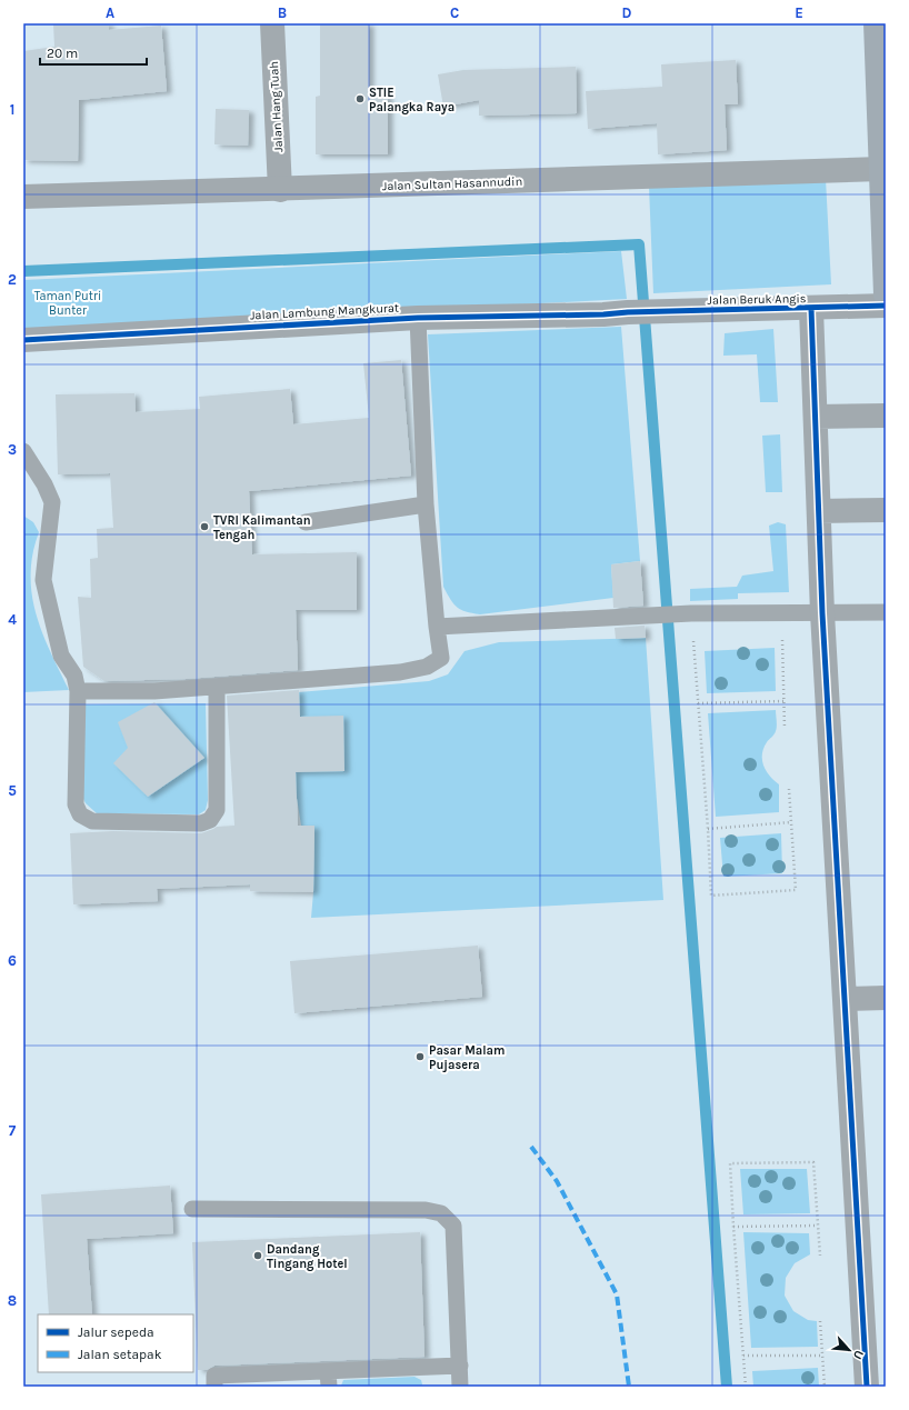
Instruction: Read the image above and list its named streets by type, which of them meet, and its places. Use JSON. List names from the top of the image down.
{
  "streets": {
    "street": [
      "Jalan Hang Tuah",
      "Jalan Sultan Hasannudin",
      "Jalan Beruk Angis",
      "Jalan Lambung Mangkurat"
    ]
  },
  "crossings": [
    ["Jalan Hang Tuah", "Jalan Sultan Hasannudin"],
    ["Jalan Beruk Angis", "Jalan Lambung Mangkurat"]
  ],
  "parks": ["Taman Putri Bunter"],
  "places": [
    "STIE Palangka Raya",
    "TVRI Kalimantan Tengah",
    "Pasar Malam Pujasera",
    "Dandang Tingang Hotel"
  ],
  "legend": ["Jalur sepeda", "Jalan setapak"],
  "scale_bar": "20 m",
  "north": "bottom right",
  "grid": {
    "columns": [
      "A",
      "B",
      "C",
      "D",
      "E"
    ],
    "rows": [
      "1",
      "2",
      "3",
      "4",
      "5",
      "6",
      "7",
      "8"
    ]
  }
}
